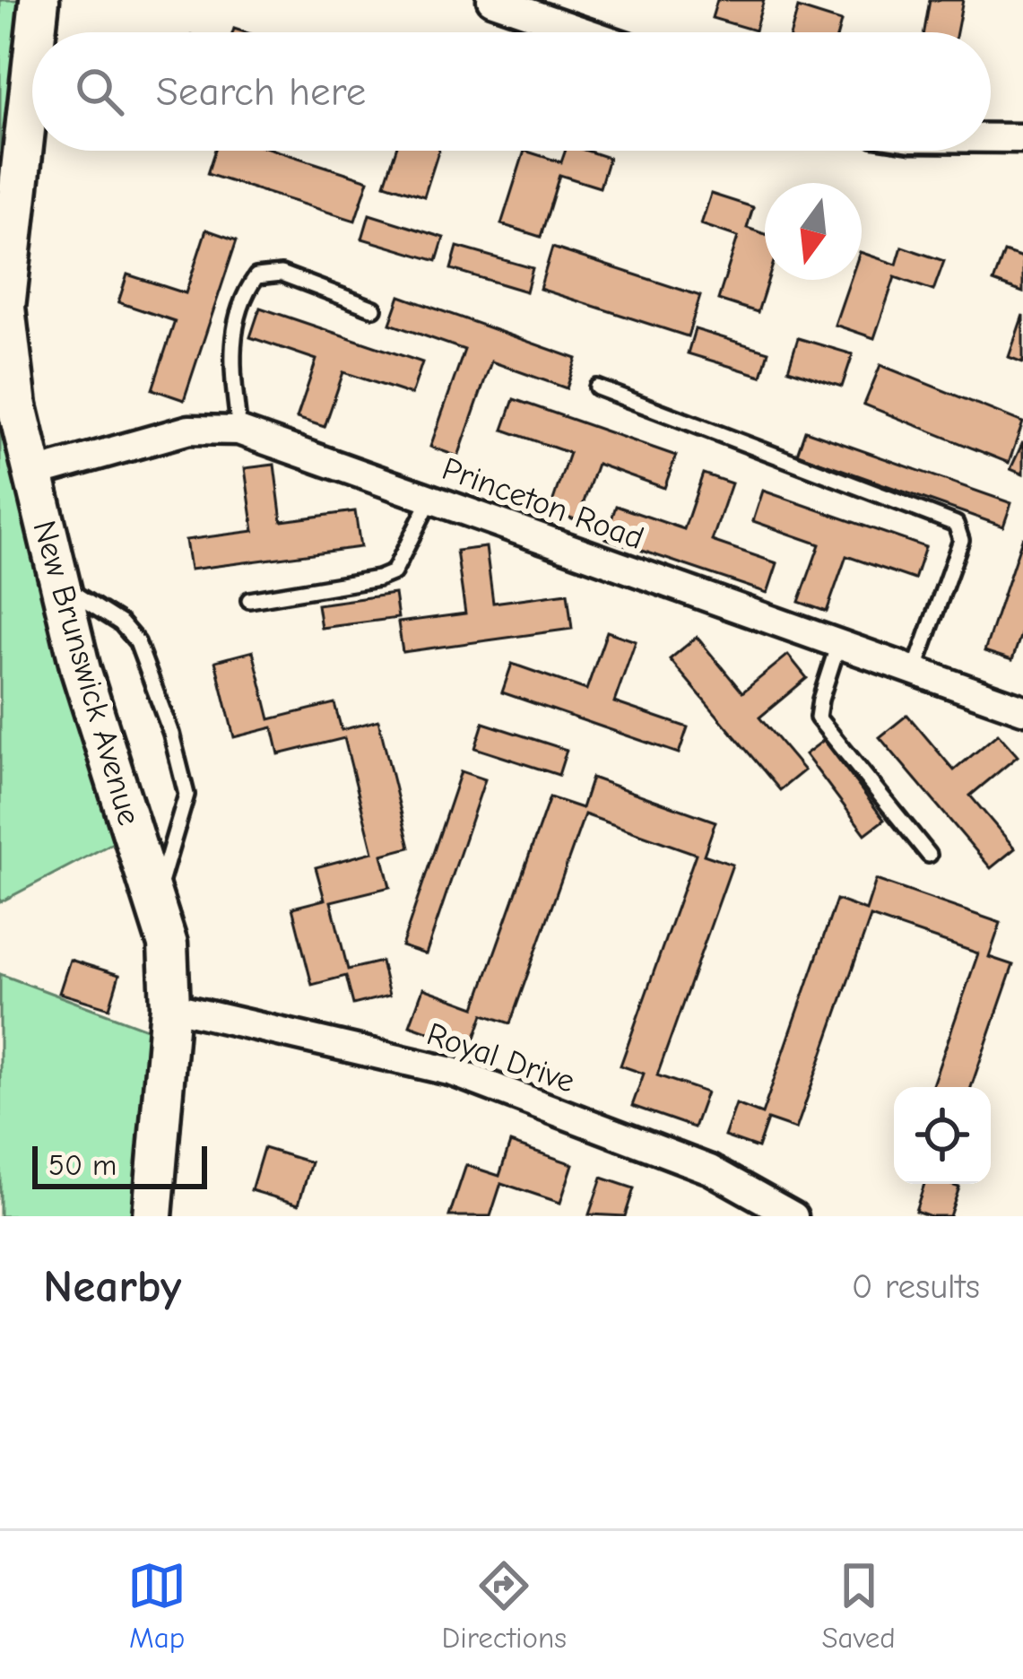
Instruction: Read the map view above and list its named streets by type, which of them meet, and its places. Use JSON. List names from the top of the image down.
{
  "streets": {
    "street": ["Princeton Road", "New Brunswick Avenue", "Royal Drive"]
  },
  "crossings": [
    ["Princeton Road", "New Brunswick Avenue"],
    ["New Brunswick Avenue", "Royal Drive"]
  ],
  "scale_bar": "50 m",
  "north": "bottom",
  "page": {
    "search": "Search here",
    "scale": "50 m",
    "heading": ["Nearby", "0 results"],
    "nav": ["Map", "Directions", "Saved"]
  }
}
